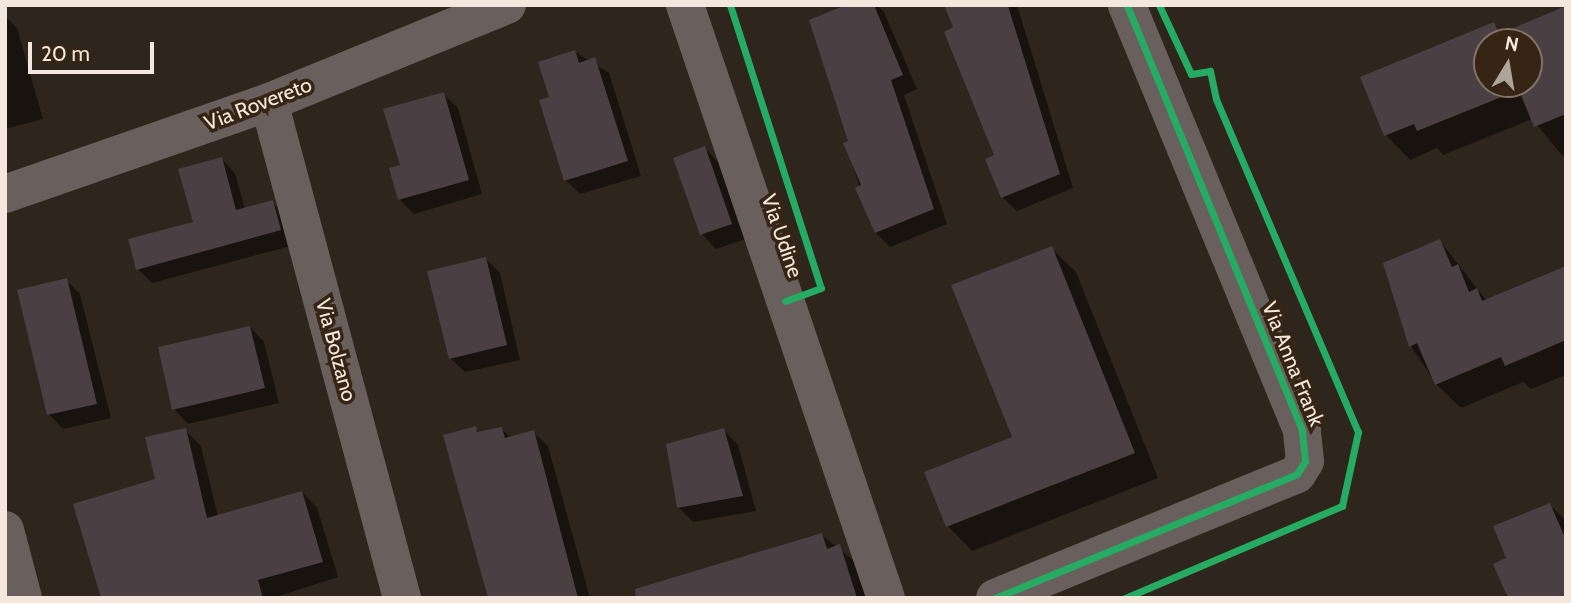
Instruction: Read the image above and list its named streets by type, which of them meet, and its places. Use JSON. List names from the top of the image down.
{
  "streets": {
    "street": [
      "Via Rovereto",
      "Via Udine",
      "Via Bolzano",
      "Via Anna Frank"
    ]
  },
  "crossings": [
    ["Via Rovereto", "Via Bolzano"]
  ],
  "scale_bar": "20 m",
  "north": "top"
}
